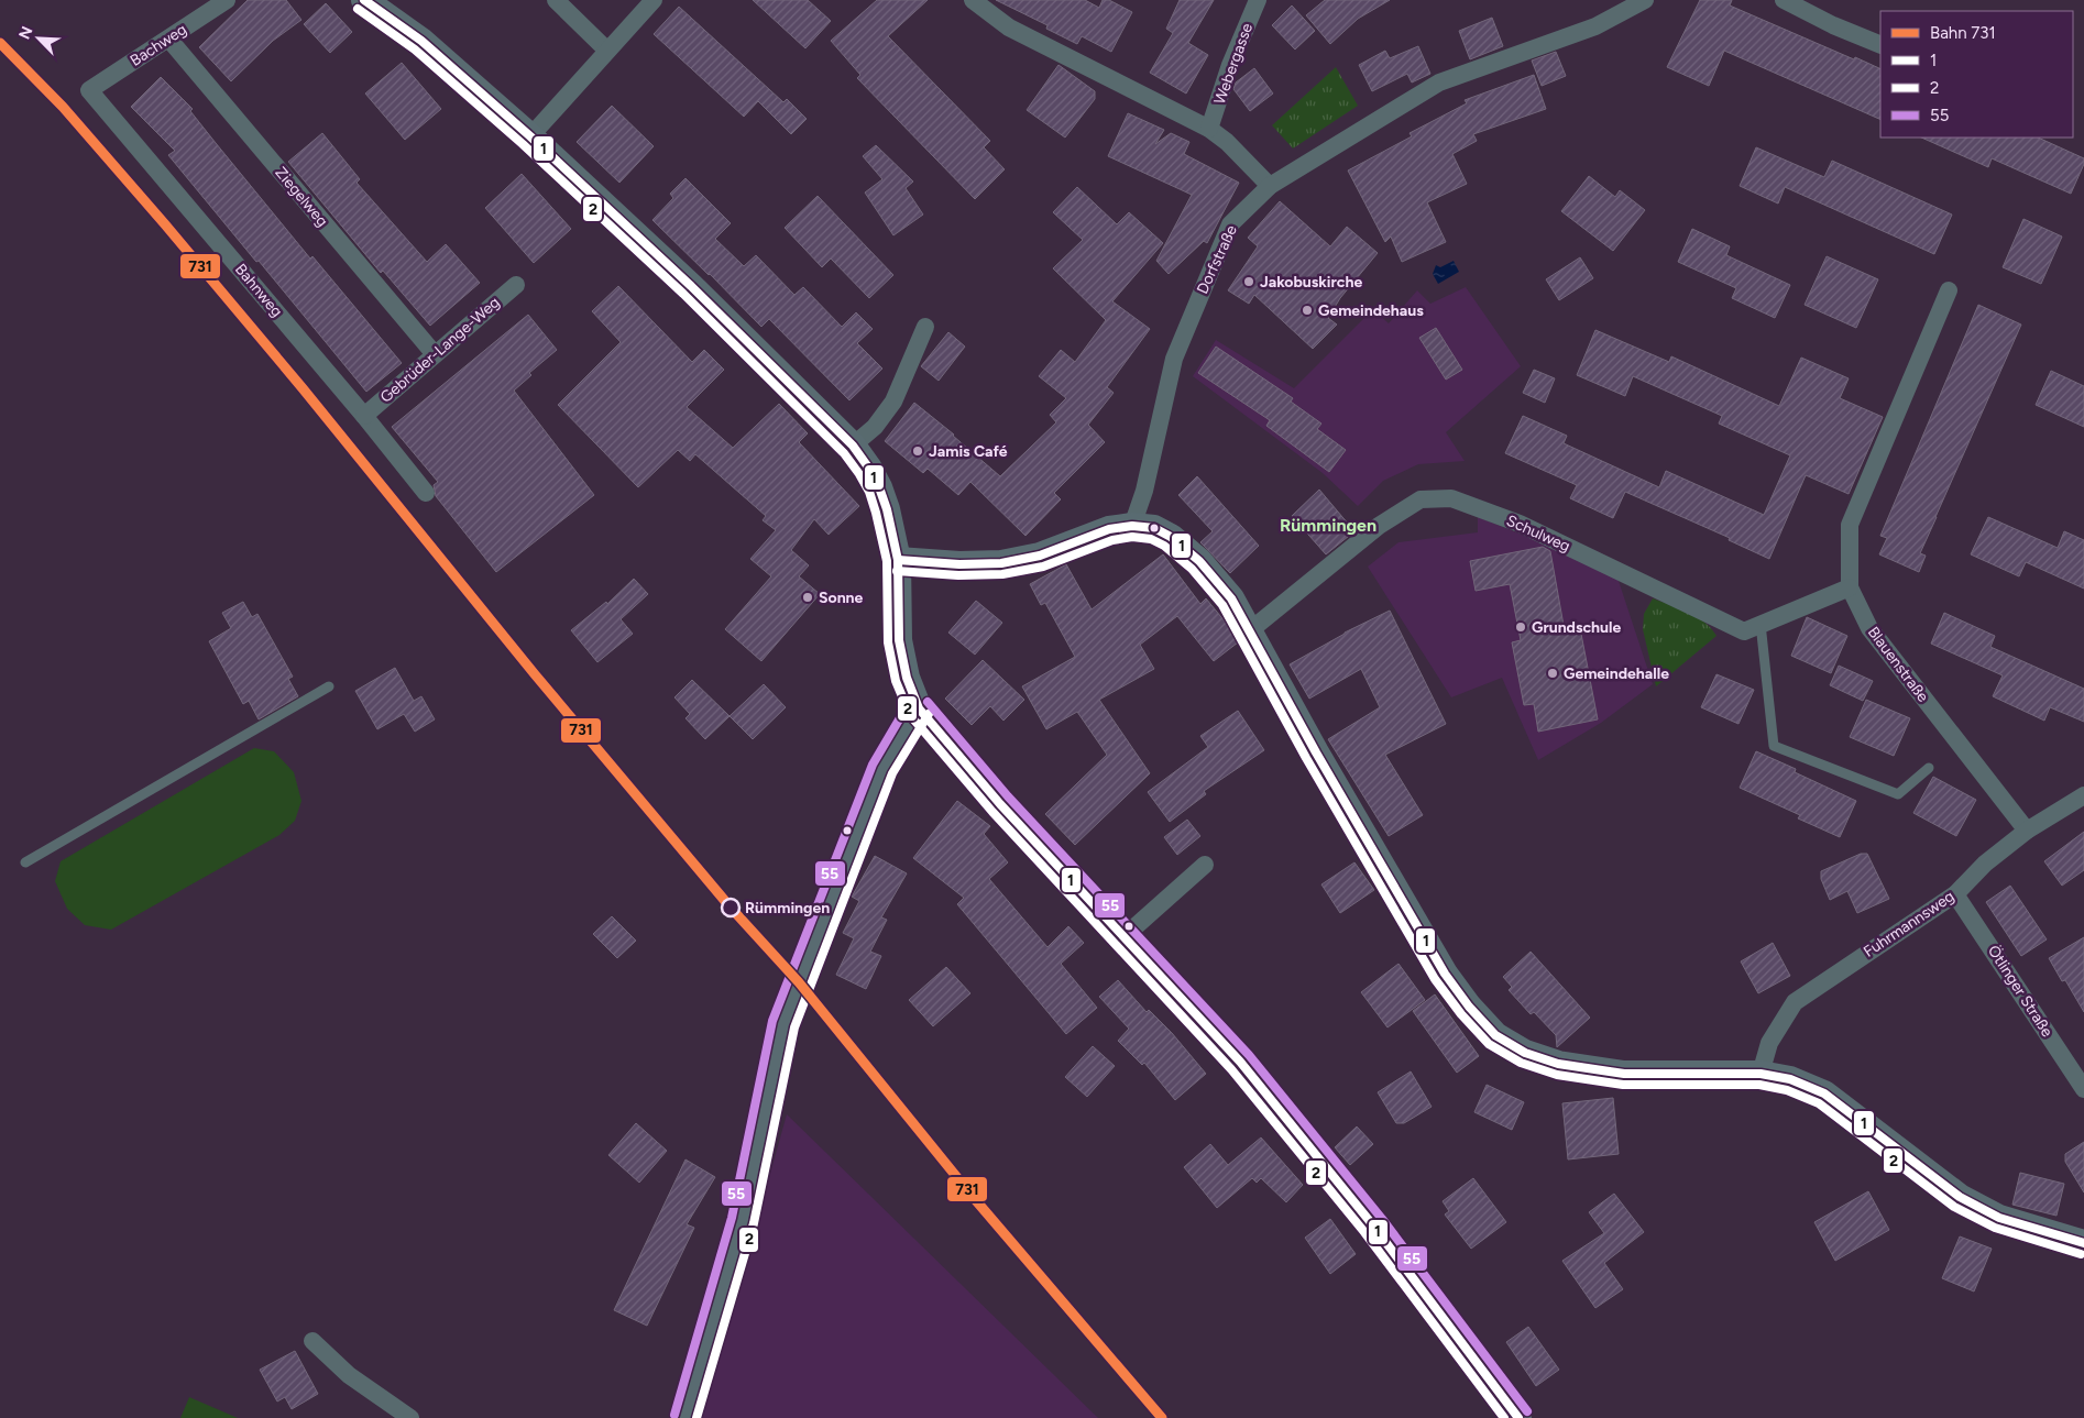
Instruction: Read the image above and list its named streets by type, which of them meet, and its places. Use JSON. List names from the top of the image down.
{
  "streets": {
    "street": [
      "Bachweg",
      "Webergasse",
      "Ziegelweg",
      "Dorfstraße",
      "Bahnweg",
      "Gebrüder-Lange-Weg",
      "Schulweg",
      "Blauenstraße",
      "Fuhrmannsweg",
      "Ötlinger Straße"
    ]
  },
  "crossings": [
    ["Bachweg", "Ziegelweg"],
    ["Bachweg", "Bahnweg"],
    ["Ziegelweg", "Gebrüder-Lange-Weg"],
    ["Bahnweg", "Gebrüder-Lange-Weg"],
    ["Schulweg", "Blauenstraße"],
    ["Blauenstraße", "Fuhrmannsweg"],
    ["Fuhrmannsweg", "Ötlinger Straße"]
  ],
  "districts": ["Rümmingen"],
  "places": [
    "Jakobuskirche",
    "Gemeindehaus",
    "Jamis Café",
    "Sonne",
    "Grundschule",
    "Gemeindehalle",
    "Rümmingen"
  ],
  "lines": [
    "transit line 1",
    "transit line 2",
    "rail line 731",
    "transit line 55"
  ],
  "legend": [
    "Bahn 731",
    "1",
    "2",
    "55"
  ],
  "north": "top left"
}
